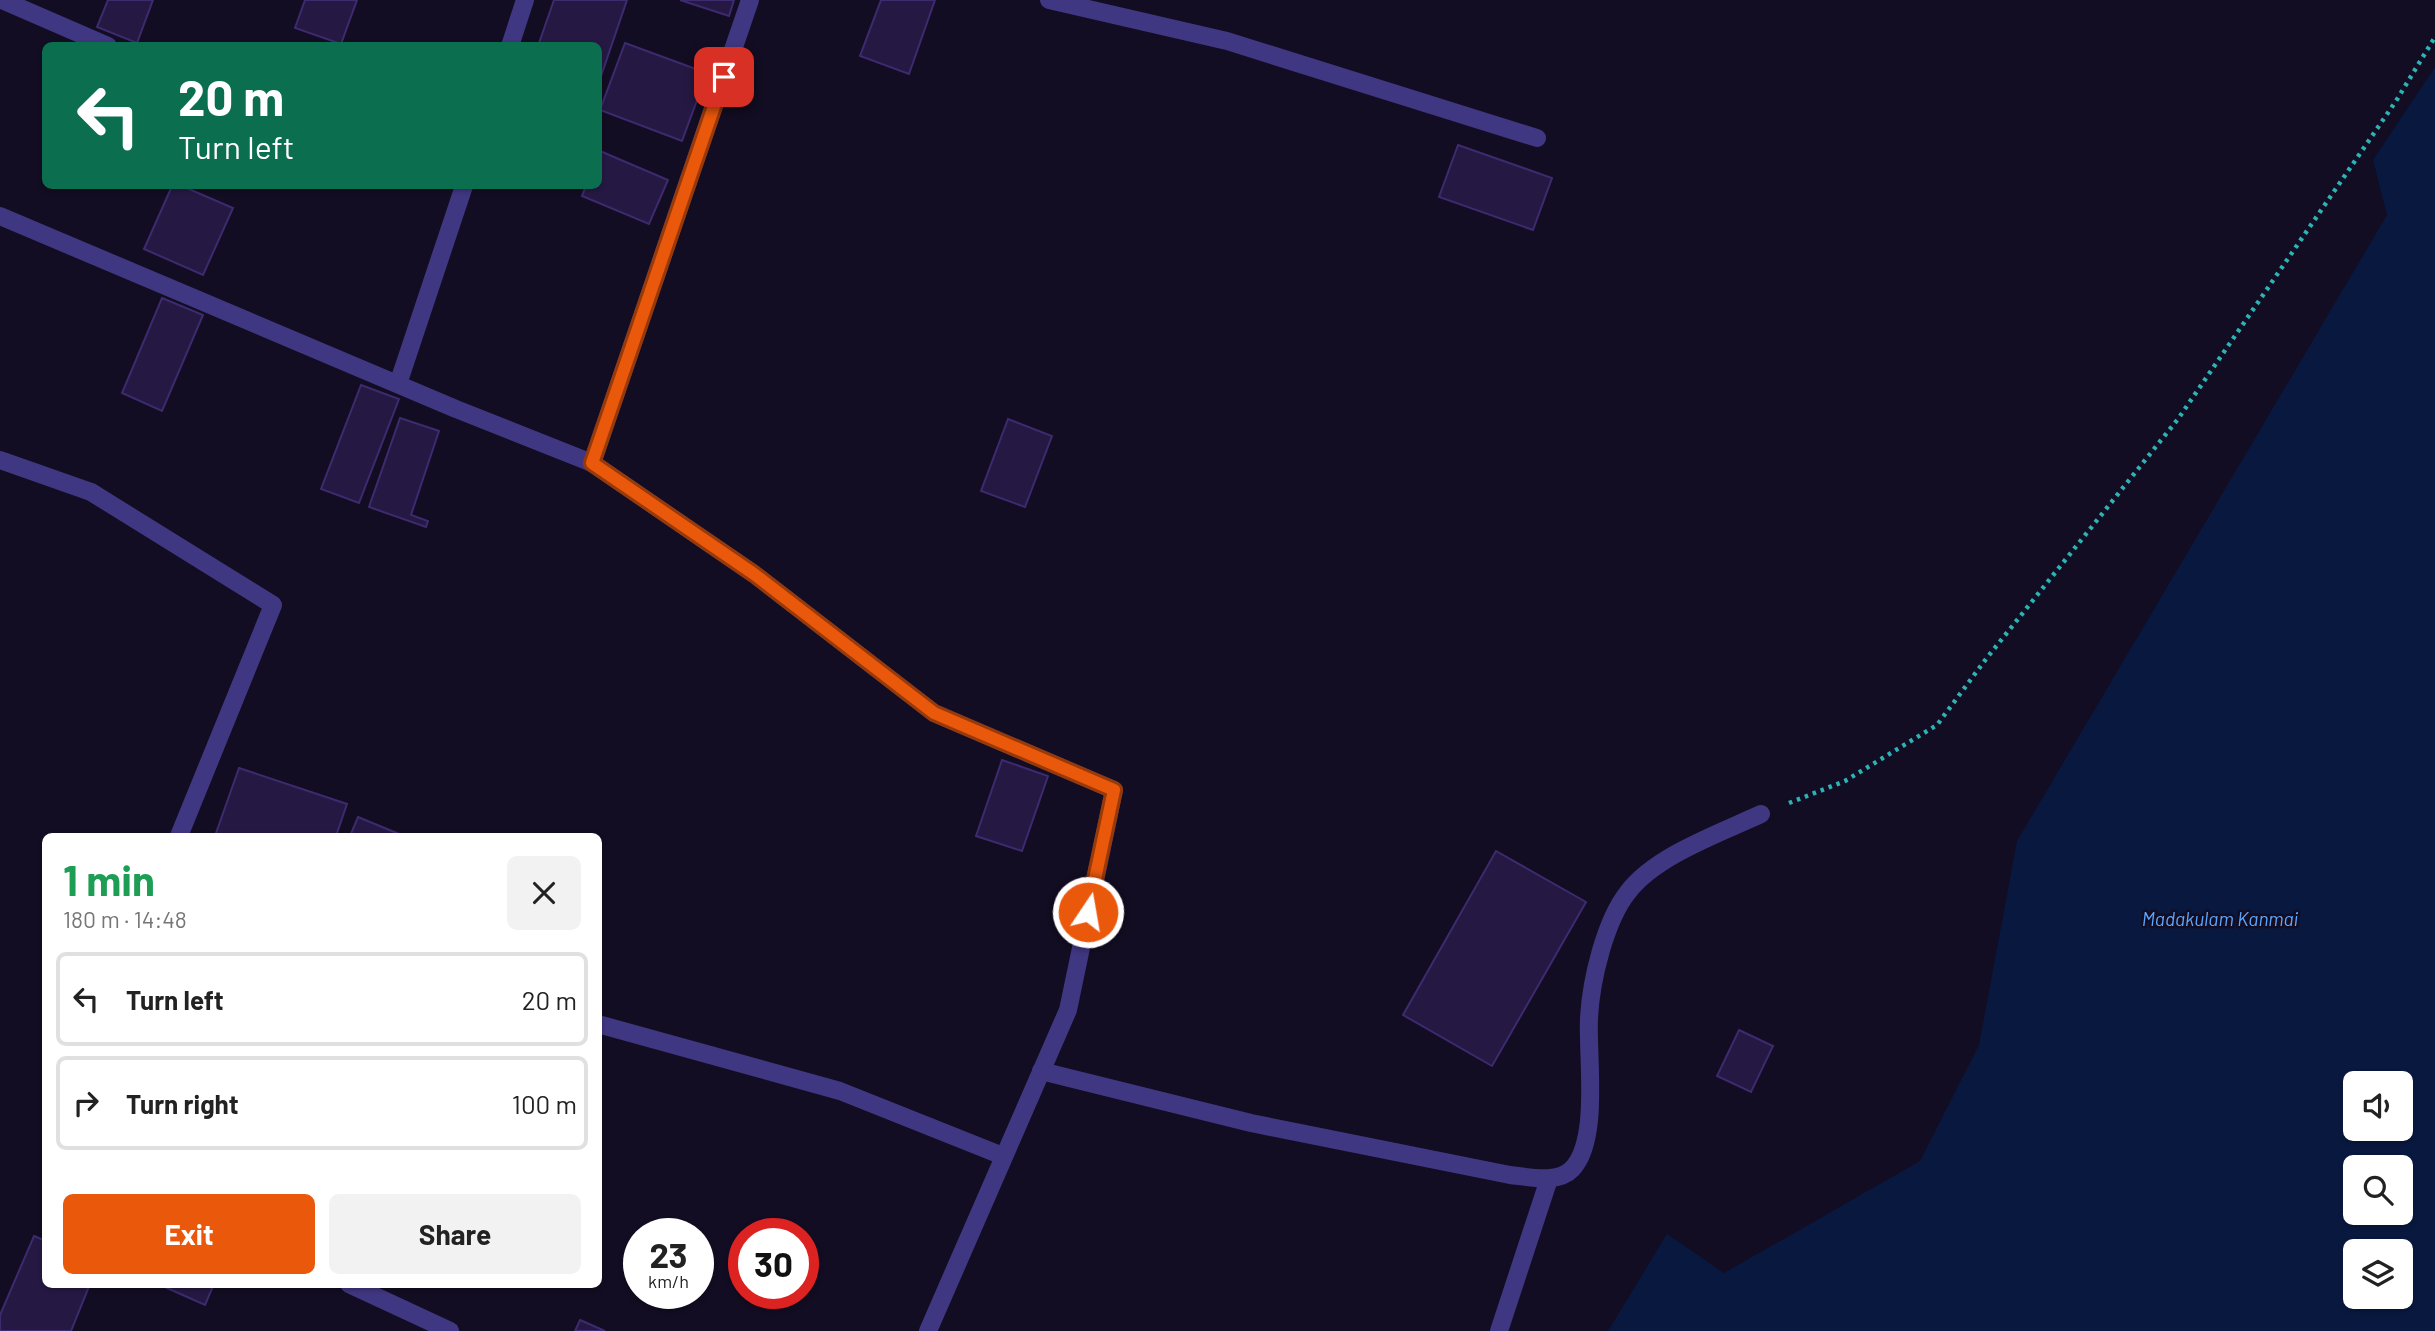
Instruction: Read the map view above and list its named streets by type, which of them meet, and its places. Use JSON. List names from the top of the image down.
{
  "water": ["Madakulam Kanmai"],
  "page": {
    "turn": ["20 m", "Turn left"],
    "heading": ["1 min", "180 m · 14:48"],
    "list": [
      {
        "name": "Turn left",
        "value": "20 m"
      },
      {
        "name": "Turn right",
        "value": "100 m"
      }
    ],
    "buttons": ["Exit", "Share"],
    "speed": "23 km/h",
    "limit": "30"
  }
}
